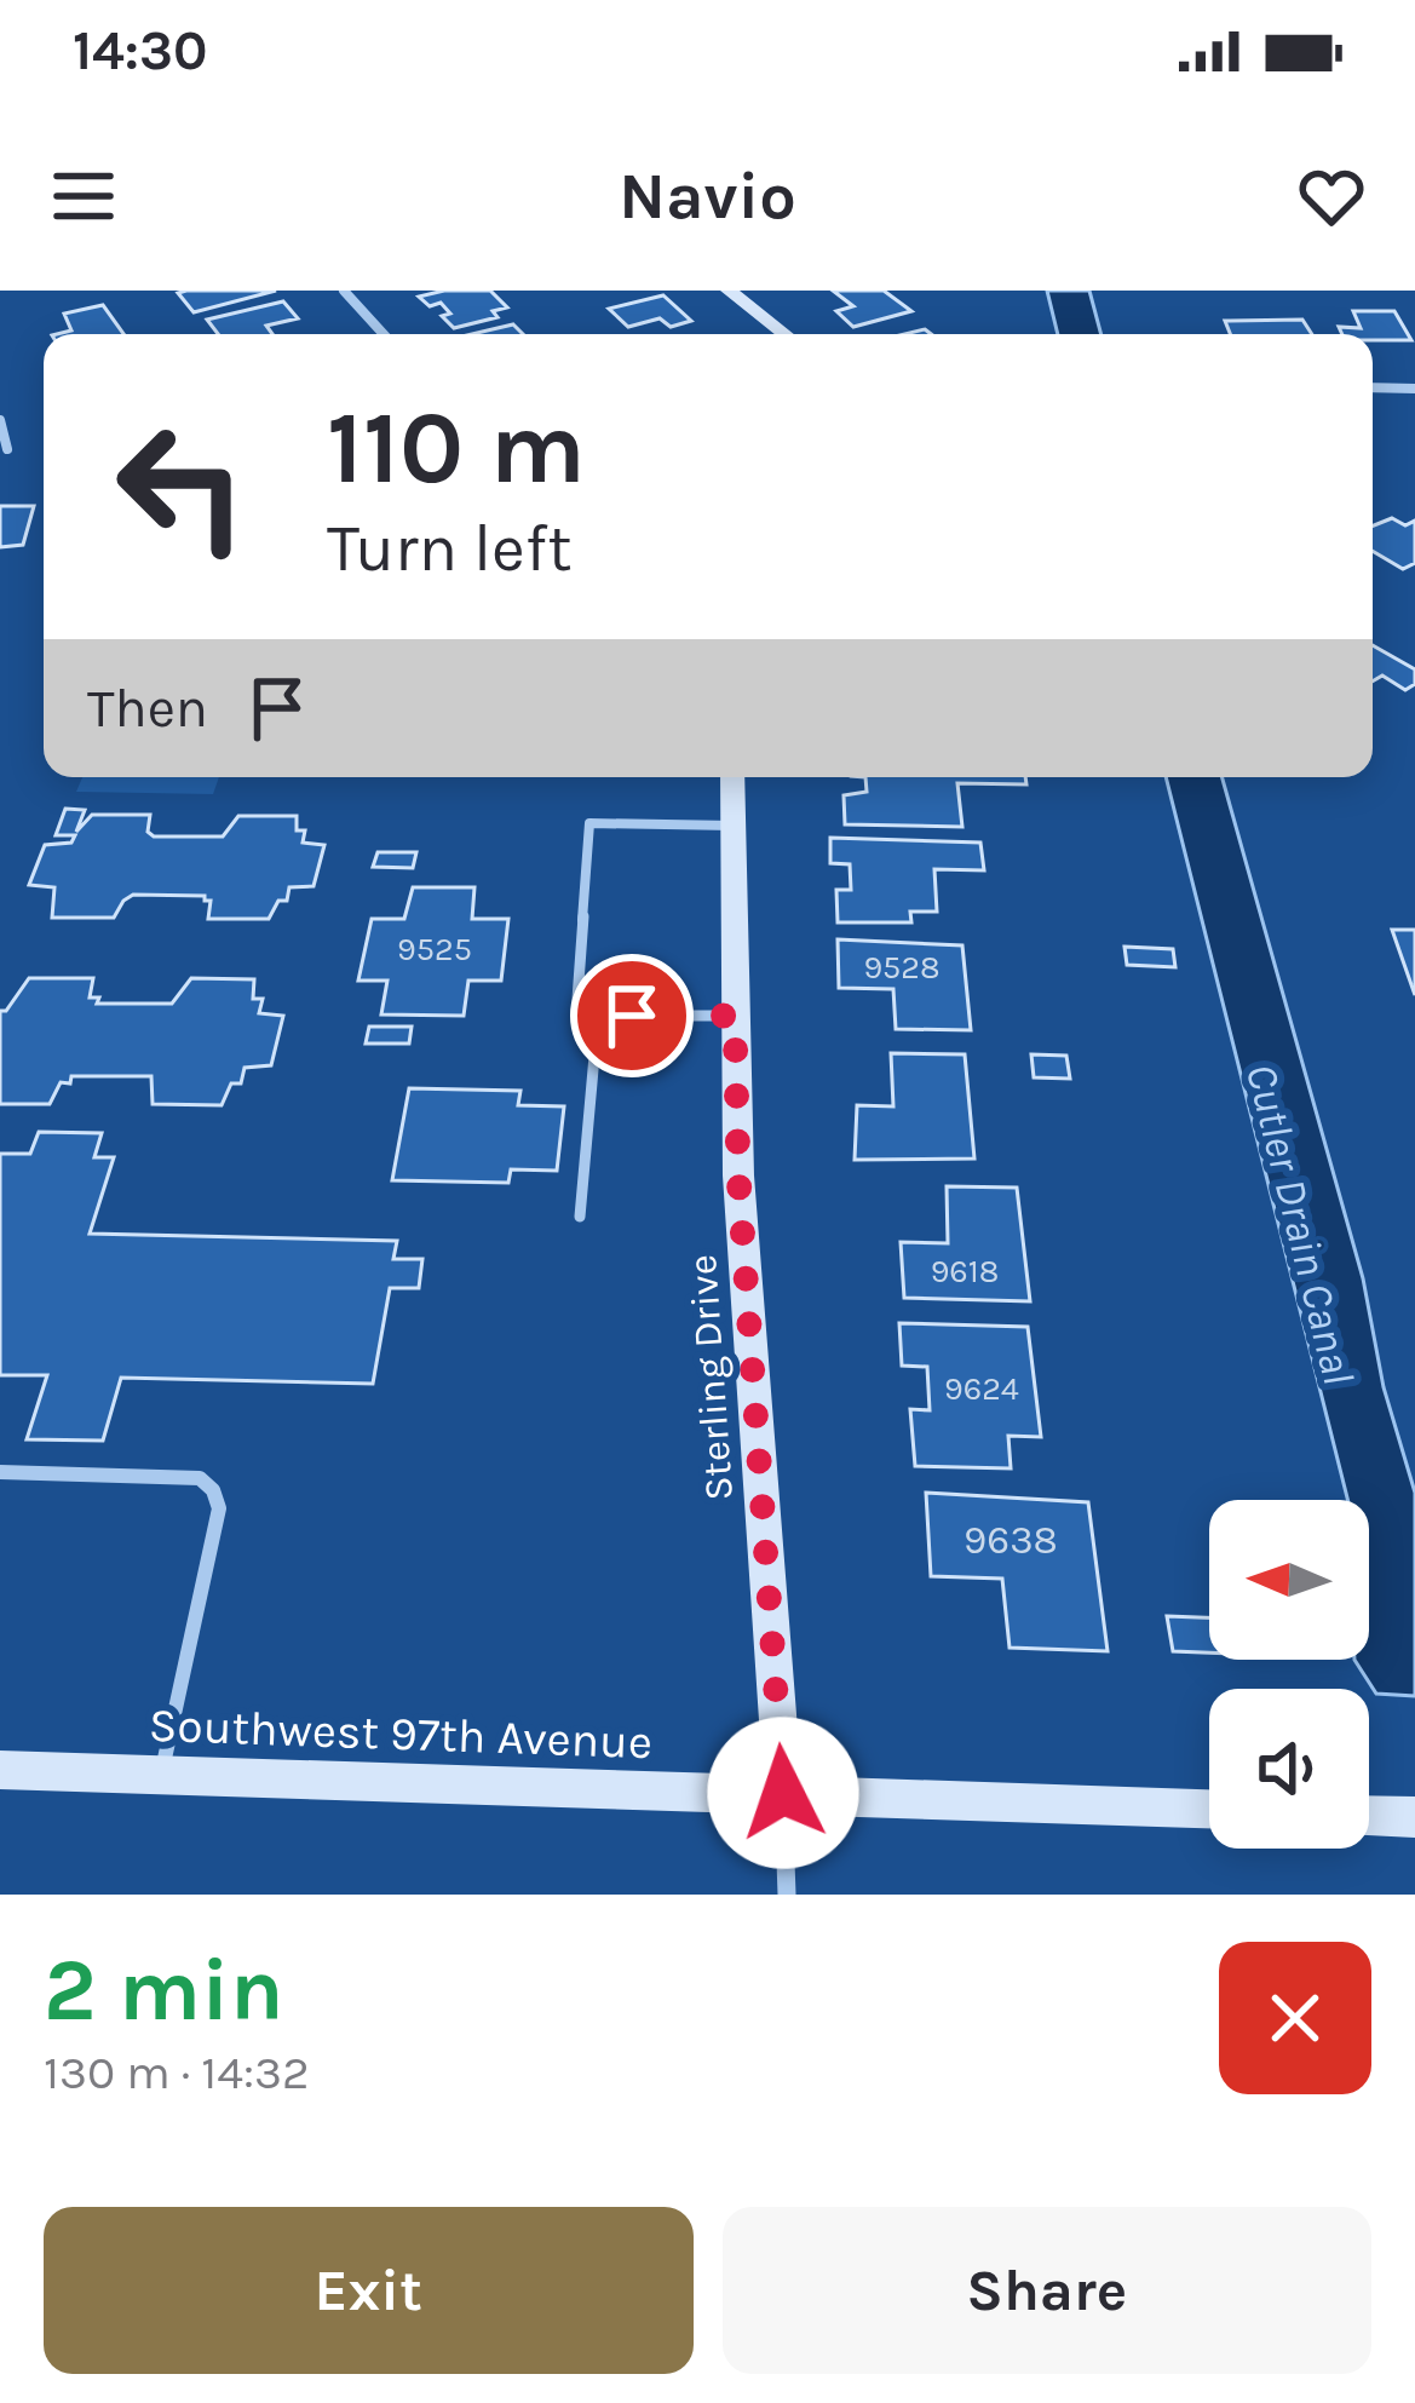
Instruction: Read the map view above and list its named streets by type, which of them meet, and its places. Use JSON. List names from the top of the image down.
{
  "streets": {
    "street": ["Sterling Drive", "Southwest 97th Avenue"]
  },
  "crossings": [
    ["Sterling Drive", "Southwest 97th Avenue"]
  ],
  "water": ["Cutler Drain Canal"],
  "house_numbers": [
    "9525",
    "9528",
    "9618",
    "9624",
    "9638"
  ],
  "north": "left",
  "page": {
    "status": "14:30",
    "header": "Navio",
    "turn": ["110 m", "Turn left"],
    "then": "Then",
    "heading": ["2 min", "130 m · 14:32"],
    "buttons": ["Exit", "Share"]
  }
}
